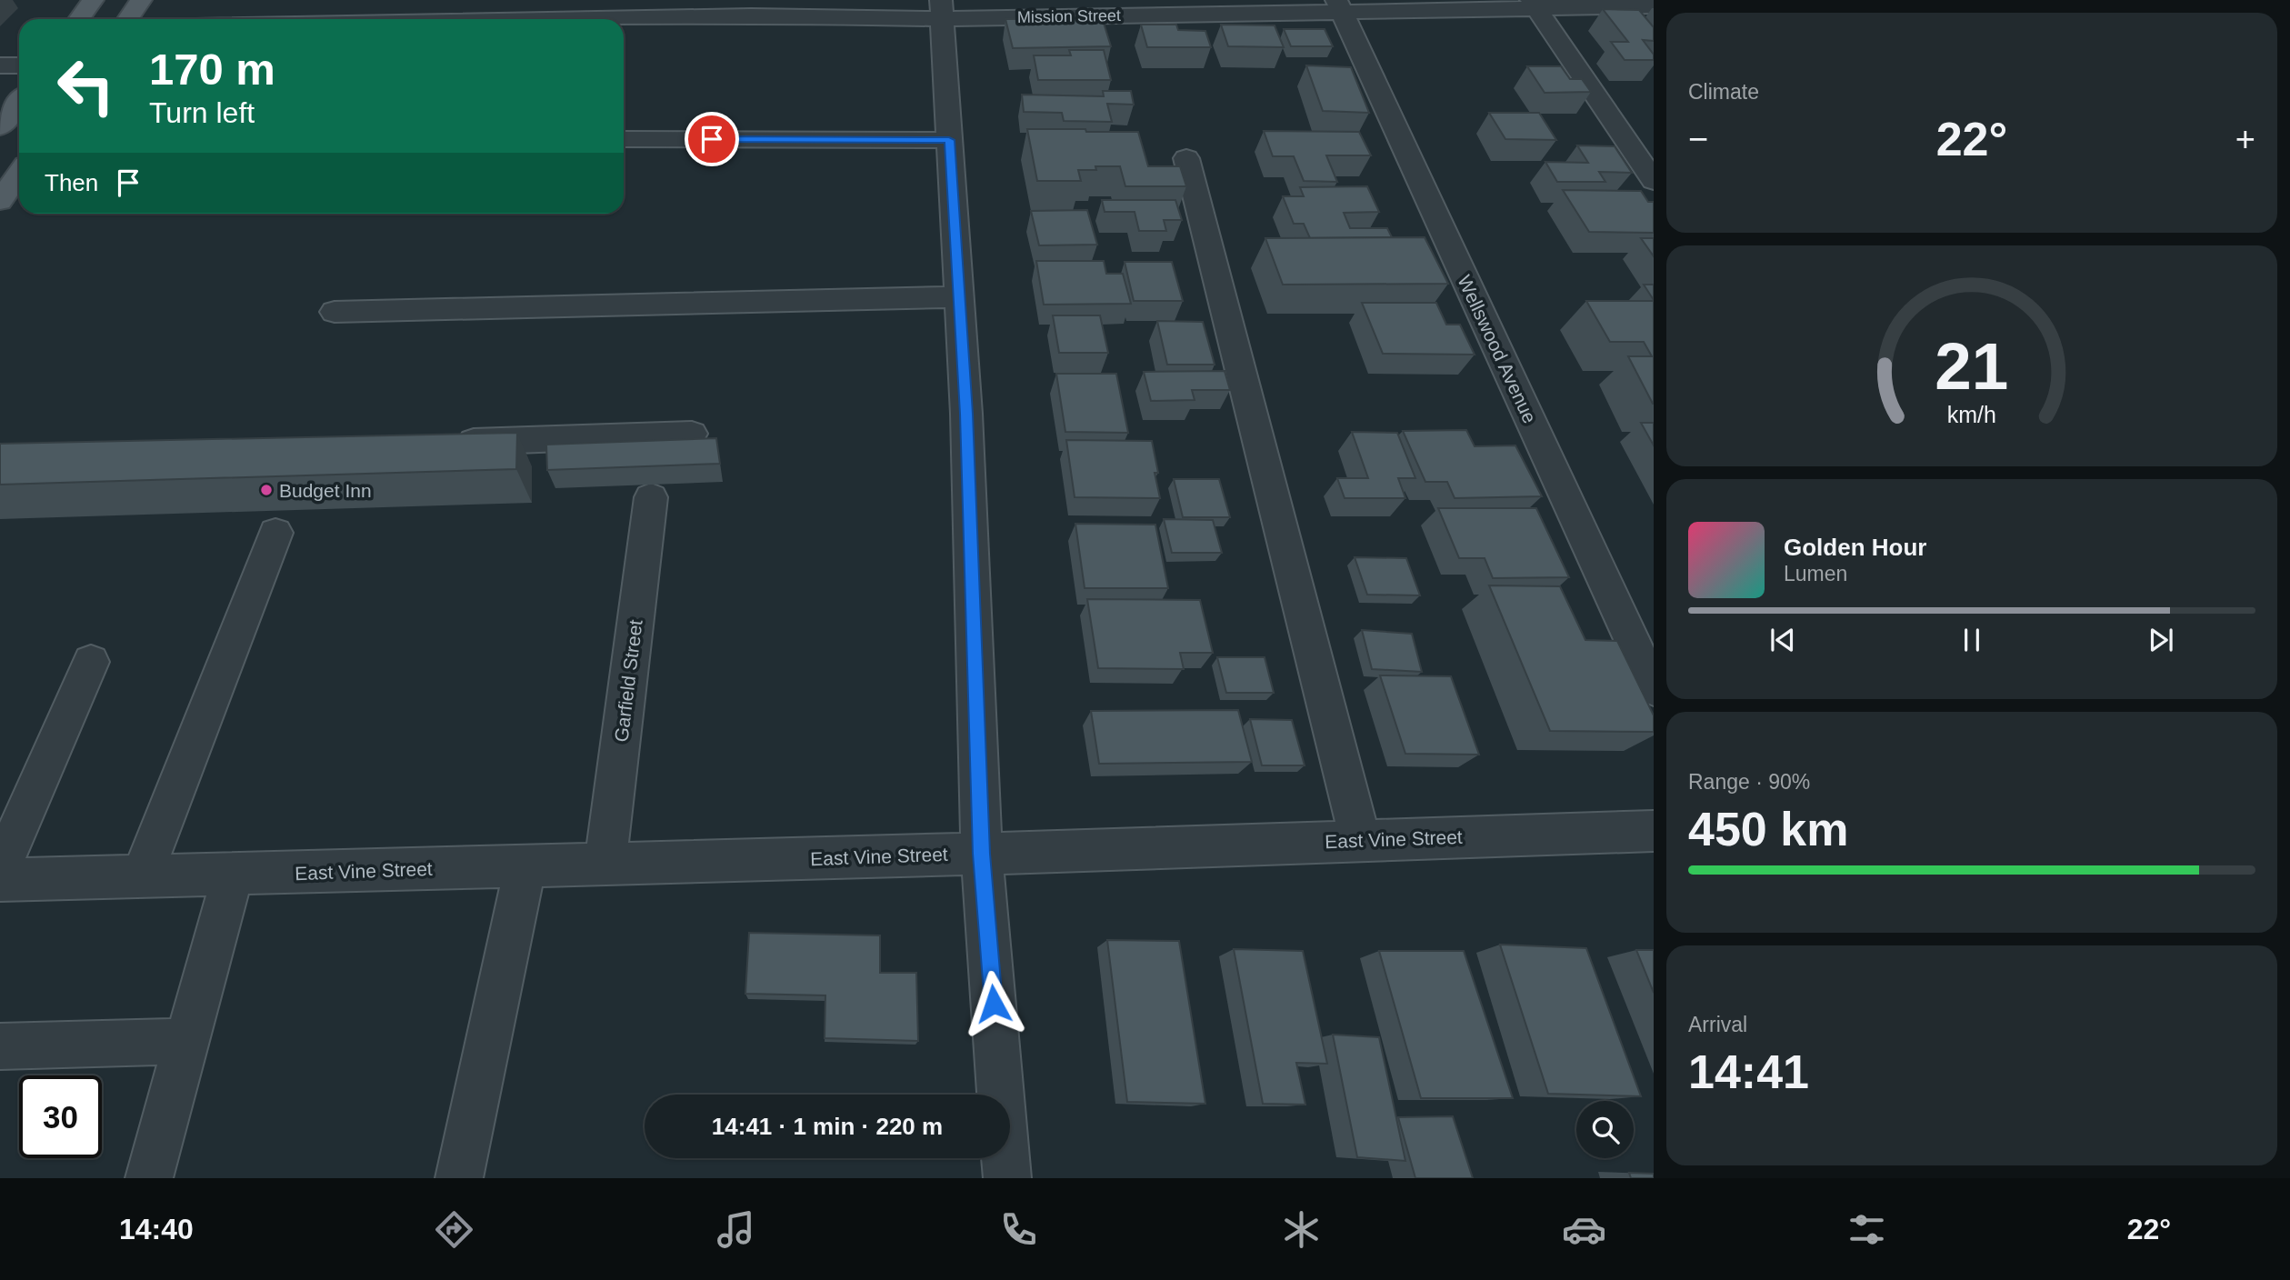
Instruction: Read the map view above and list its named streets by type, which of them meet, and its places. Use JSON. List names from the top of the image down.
{
  "streets": {
    "street": [
      "Mission Street",
      "Wellswood Avenue",
      "Garfield Street",
      "East Vine Street"
    ]
  },
  "crossings": [
    ["Mission Street", "Wellswood Avenue"],
    ["Garfield Street", "East Vine Street"]
  ],
  "places": ["Budget Inn"],
  "page": {
    "tile": [
      "Climate",
      ["Range · 90%", "450 km"],
      ["Arrival", "14:41"]
    ],
    "turn": ["170 m", "Turn left"],
    "heat": ["−", "22°", "+"],
    "then": "Then",
    "song": ["Golden Hour", "Lumen"],
    "limit": "30",
    "trip": "14:41 · 1 min · 220 m",
    "tabs": ["14:40", "22°"],
    "gauge": ["21", "km/h"]
  }
}
